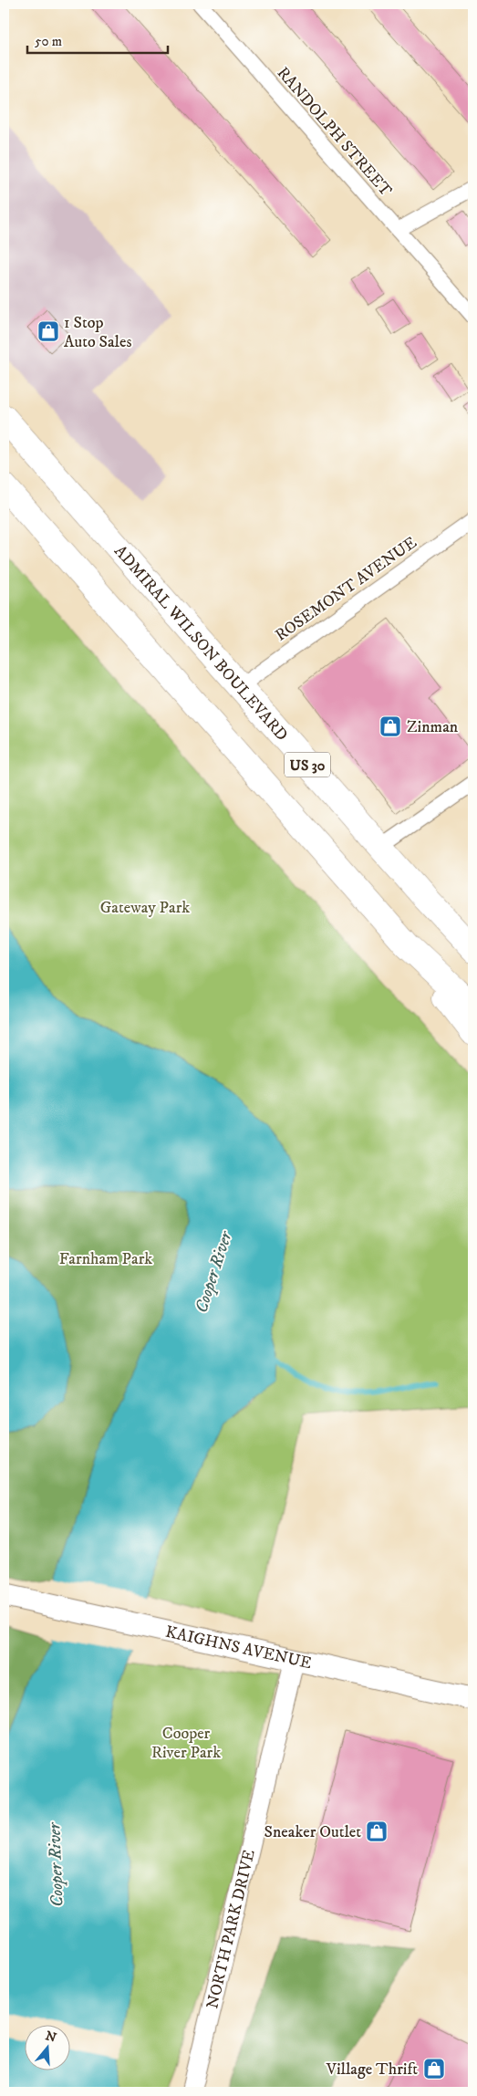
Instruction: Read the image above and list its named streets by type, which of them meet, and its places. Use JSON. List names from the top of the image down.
{
  "streets": {
    "highway": ["ADMIRAL WILSON BOULEVARD", "US 30"],
    "main road": ["KAIGHNS AVENUE"],
    "street": ["RANDOLPH STREET", "ROSEMONT AVENUE", "NORTH PARK DRIVE"]
  },
  "crossings": [
    ["ROSEMONT AVENUE", "ADMIRAL WILSON BOULEVARD"],
    ["KAIGHNS AVENUE", "NORTH PARK DRIVE"]
  ],
  "water": ["Cooper River"],
  "parks": ["Gateway Park", "Farnham Park", "Cooper River Park"],
  "places": {
    "shop": [
      "1 Stop Auto Sales",
      "Zinman",
      "Sneaker Outlet",
      "Village Thrift"
    ]
  },
  "scale_bar": "50 m",
  "north": "top"
}
